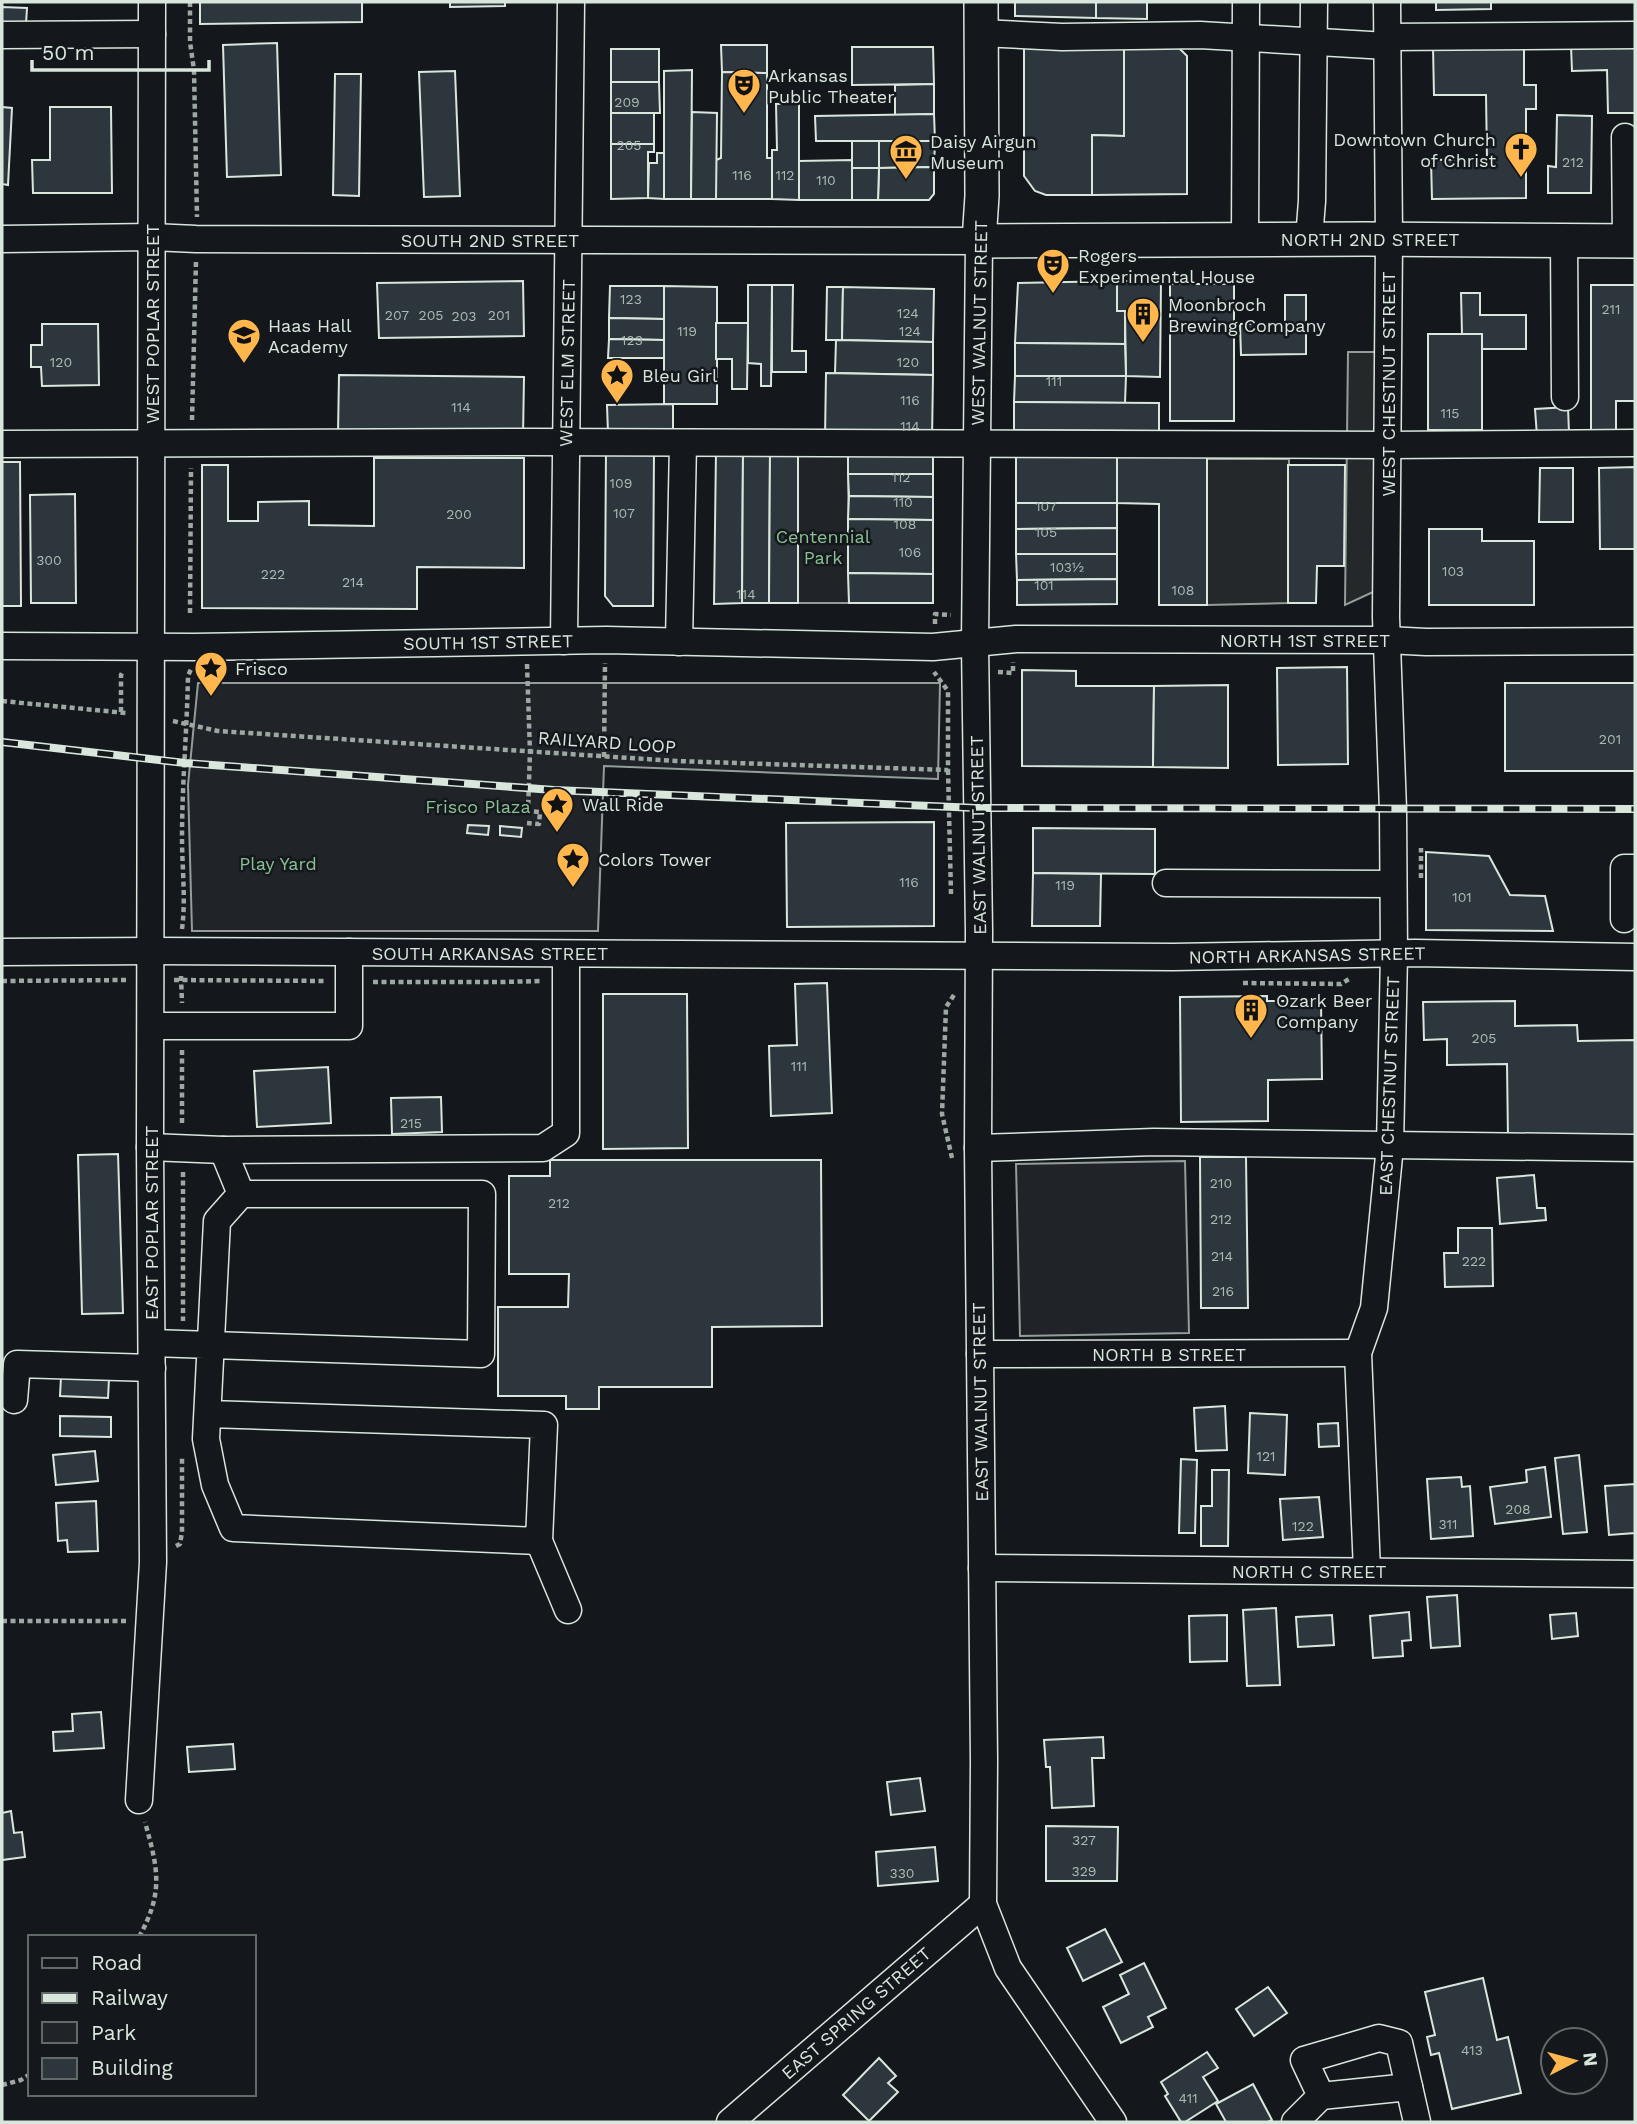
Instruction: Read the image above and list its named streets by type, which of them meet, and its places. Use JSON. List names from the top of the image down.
{
  "streets": {
    "main road": ["NORTH 2ND STREET", "WEST WALNUT STREET"],
    "street": [
      "SOUTH 2ND STREET",
      "WEST POPLAR STREET",
      "WEST ELM STREET",
      "WEST CHESTNUT STREET",
      "NORTH 1ST STREET",
      "SOUTH 1ST STREET",
      "EAST WALNUT STREET",
      "SOUTH ARKANSAS STREET",
      "NORTH ARKANSAS STREET",
      "EAST CHESTNUT STREET",
      "EAST POPLAR STREET",
      "NORTH B STREET",
      "NORTH C STREET",
      "EAST SPRING STREET"
    ],
    "path": ["RAILYARD LOOP"]
  },
  "crossings": [
    ["NORTH 2ND STREET", "SOUTH 2ND STREET"],
    ["NORTH 2ND STREET", "WEST WALNUT STREET"],
    ["NORTH 2ND STREET", "WEST CHESTNUT STREET"],
    ["SOUTH 2ND STREET", "WEST WALNUT STREET"],
    ["SOUTH 2ND STREET", "WEST POPLAR STREET"],
    ["SOUTH 2ND STREET", "WEST ELM STREET"],
    ["WEST WALNUT STREET", "NORTH 1ST STREET"],
    ["WEST WALNUT STREET", "SOUTH 1ST STREET"],
    ["WEST WALNUT STREET", "EAST WALNUT STREET"],
    ["WEST POPLAR STREET", "SOUTH 1ST STREET"],
    ["WEST POPLAR STREET", "EAST POPLAR STREET"],
    ["WEST ELM STREET", "SOUTH 1ST STREET"],
    ["WEST CHESTNUT STREET", "NORTH 1ST STREET"],
    ["WEST CHESTNUT STREET", "EAST CHESTNUT STREET"],
    ["NORTH 1ST STREET", "SOUTH 1ST STREET"],
    ["NORTH 1ST STREET", "EAST WALNUT STREET"],
    ["NORTH 1ST STREET", "EAST CHESTNUT STREET"],
    ["SOUTH 1ST STREET", "EAST WALNUT STREET"],
    ["SOUTH 1ST STREET", "EAST POPLAR STREET"],
    ["EAST WALNUT STREET", "SOUTH ARKANSAS STREET"],
    ["EAST WALNUT STREET", "NORTH ARKANSAS STREET"],
    ["EAST WALNUT STREET", "NORTH B STREET"],
    ["EAST WALNUT STREET", "NORTH C STREET"],
    ["EAST WALNUT STREET", "EAST SPRING STREET"],
    ["SOUTH ARKANSAS STREET", "NORTH ARKANSAS STREET"],
    ["SOUTH ARKANSAS STREET", "EAST POPLAR STREET"],
    ["NORTH ARKANSAS STREET", "EAST CHESTNUT STREET"],
    ["EAST CHESTNUT STREET", "NORTH B STREET"],
    ["EAST CHESTNUT STREET", "NORTH C STREET"]
  ],
  "parks": ["Centennial Park", "Frisco Plaza", "Play Yard"],
  "places": {
    "theatre": ["Arkansas Public Theater", "Rogers Experimental House"],
    "church": ["Downtown Church of Christ"],
    "museum": ["Daisy Airgun Museum"],
    "building": ["Moonbroch Brewing Company", "Ozark Beer Company"],
    "school or university": ["Haas Hall Academy"],
    "place": [
      "Bleu Girl",
      "Frisco",
      "Wall Ride",
      "Colors Tower"
    ]
  },
  "house_numbers": [
    "209",
    "205",
    "212",
    "116",
    "112",
    "110",
    "123",
    "211",
    "124",
    "207",
    "205",
    "201",
    "203",
    "119",
    "124",
    "123",
    "120",
    "120",
    "111",
    "116",
    "114",
    "115",
    "114",
    "112",
    "109",
    "110",
    "107",
    "107",
    "200",
    "108",
    "105",
    "106",
    "300",
    "103½",
    "103",
    "222",
    "214",
    "101",
    "108",
    "114",
    "201",
    "116",
    "119",
    "101",
    "205",
    "111",
    "215",
    "210",
    "212",
    "212",
    "214",
    "222",
    "216",
    "121",
    "208",
    "311",
    "122",
    "327",
    "329",
    "330",
    "413",
    "411"
  ],
  "legend": [
    "Road",
    "Railway",
    "Park",
    "Building"
  ],
  "scale_bar": "50 m",
  "north": "right"
}
